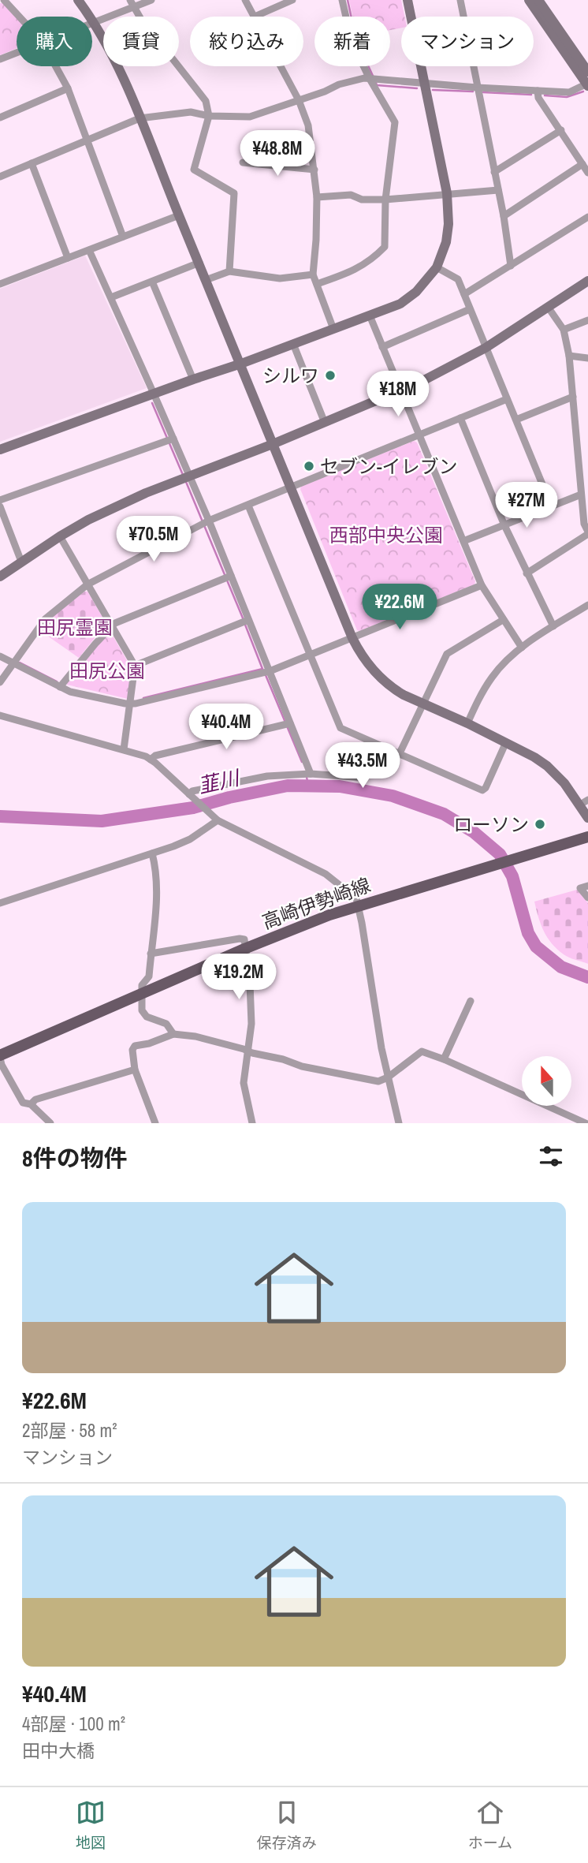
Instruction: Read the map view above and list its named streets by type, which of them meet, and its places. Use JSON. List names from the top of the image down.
{
  "streets": {
    "main road": ["高崎伊勢崎線"]
  },
  "water": ["韮川"],
  "parks": ["西部中央公園", "田尻霊園", "田尻公園"],
  "places": ["シルワ", "セブン-イレブン", "ローソン"],
  "north": "top",
  "page": {
    "chip": [
      "購入",
      "賃貸",
      "絞り込み",
      "新着",
      "マンション"
    ],
    "price": [
      "¥48.8M",
      "¥18M",
      "¥27M",
      "¥70.5M",
      "¥22.6M",
      "¥40.4M",
      "¥43.5M",
      "¥19.2M"
    ],
    "heading": "8件の物件",
    "list": [
      {
        "name": "¥22.6M",
        "note": "2部屋 · 58 m² · マンション"
      },
      {
        "name": "¥40.4M",
        "note": "4部屋 · 100 m² · 田中大橋"
      }
    ],
    "tabs": ["地図", "保存済み", "ホーム"]
  }
}
